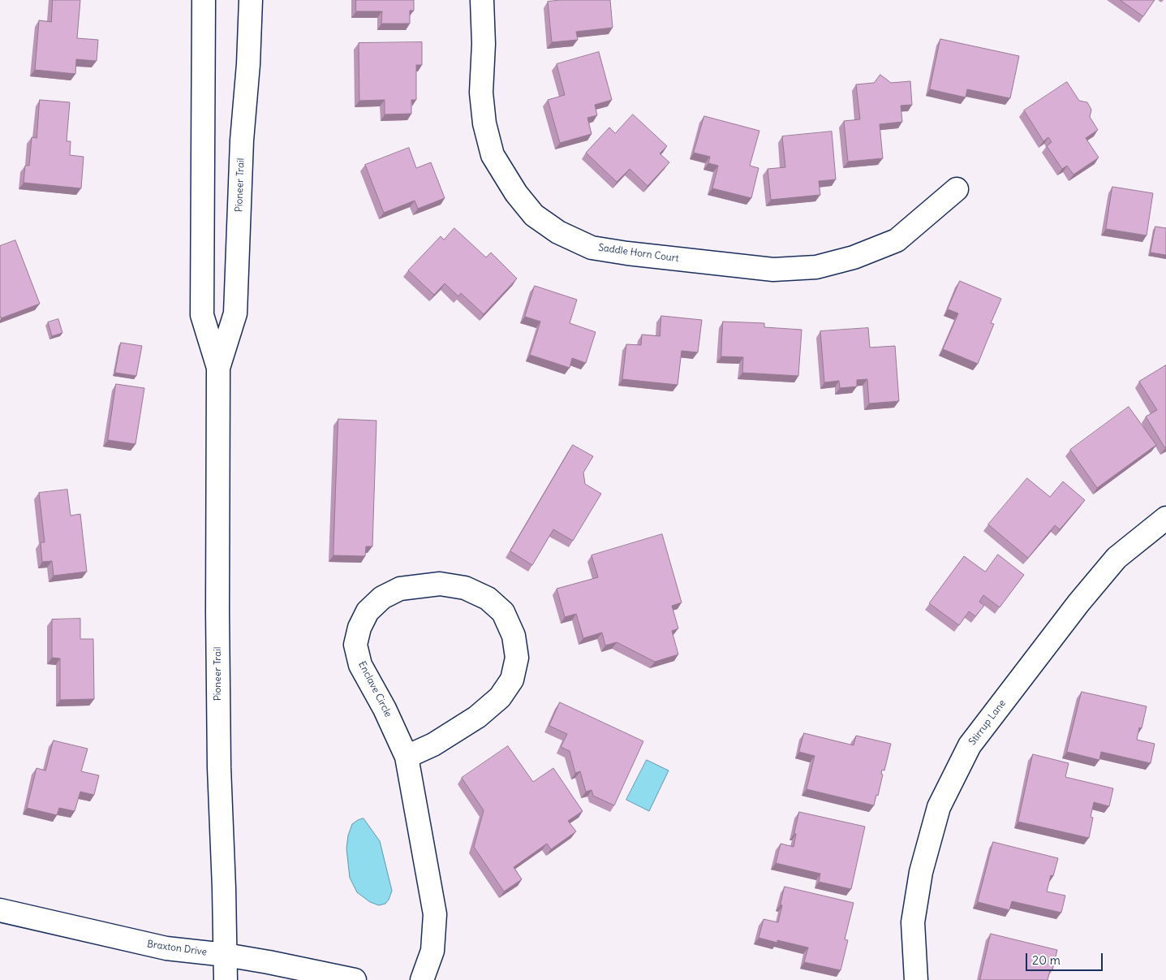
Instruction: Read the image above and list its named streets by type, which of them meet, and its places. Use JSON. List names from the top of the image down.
{
  "streets": {
    "street": [
      "Pioneer Trail",
      "Saddle Horn Court",
      "Enclave Circle",
      "Stirrup Lane",
      "Braxton Drive"
    ]
  },
  "crossings": [
    ["Pioneer Trail", "Braxton Drive"]
  ],
  "scale_bar": "20 m"
}
